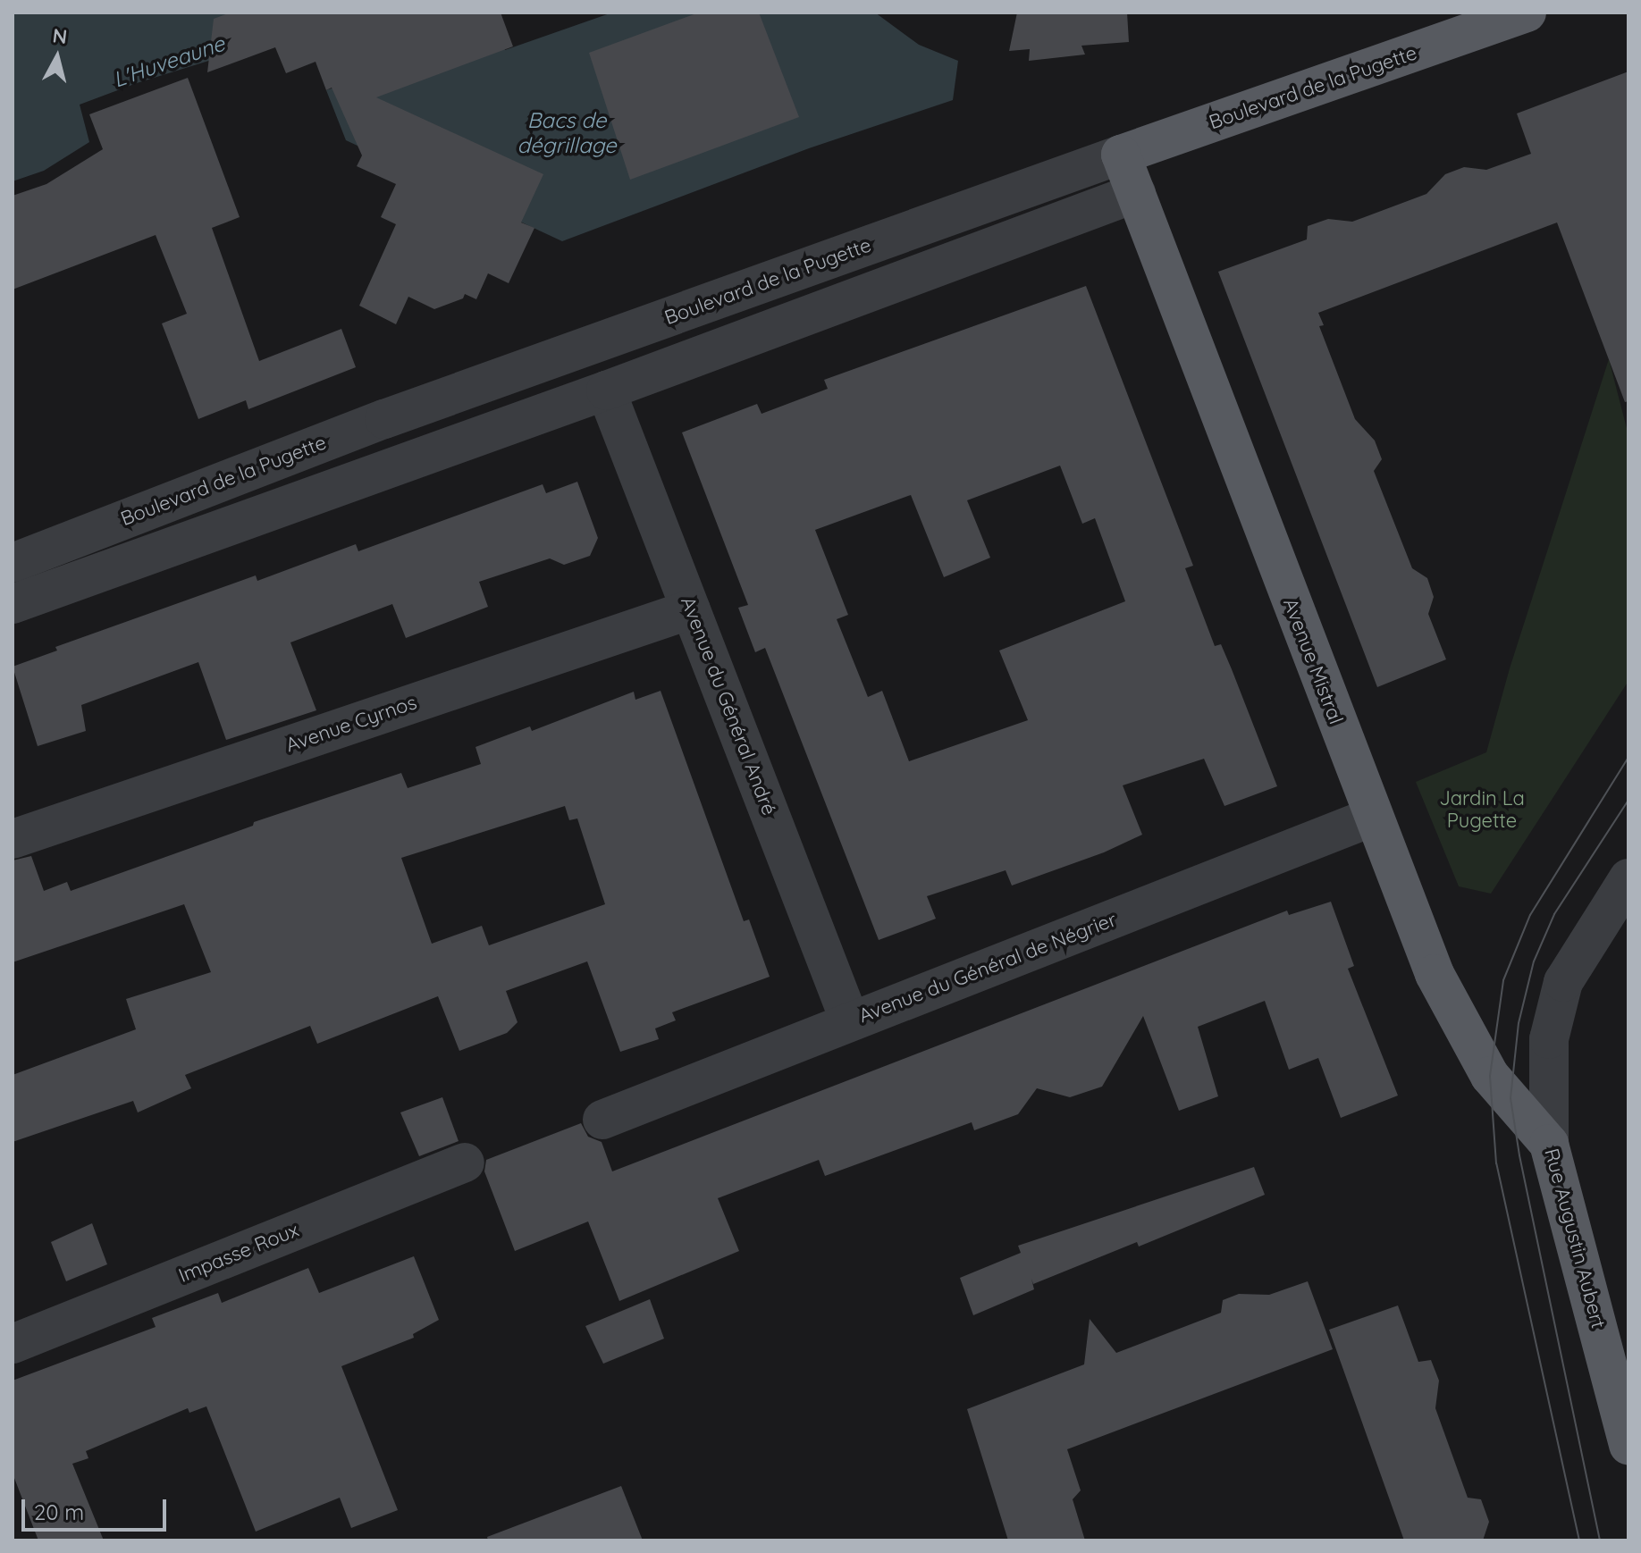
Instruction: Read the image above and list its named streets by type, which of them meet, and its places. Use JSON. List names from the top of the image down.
{
  "streets": {
    "main road": ["Boulevard de la Pugette", "Avenue Mistral", "Rue Augustin Aubert"],
    "street": [
      "Avenue du Général André",
      "Avenue Cyrnos",
      "Avenue du Général de Négrier",
      "Impasse Roux"
    ]
  },
  "crossings": [
    ["Boulevard de la Pugette", "Avenue Mistral"],
    ["Avenue Mistral", "Avenue du Général de Négrier"],
    ["Avenue Mistral", "Rue Augustin Aubert"],
    ["Avenue du Général André", "Avenue Cyrnos"],
    ["Avenue du Général André", "Avenue du Général de Négrier"]
  ],
  "water": ["L'Huveaune", "Bacs de dégrillage"],
  "parks": ["Jardin La Pugette"],
  "scale_bar": "20 m",
  "north": "top"
}
